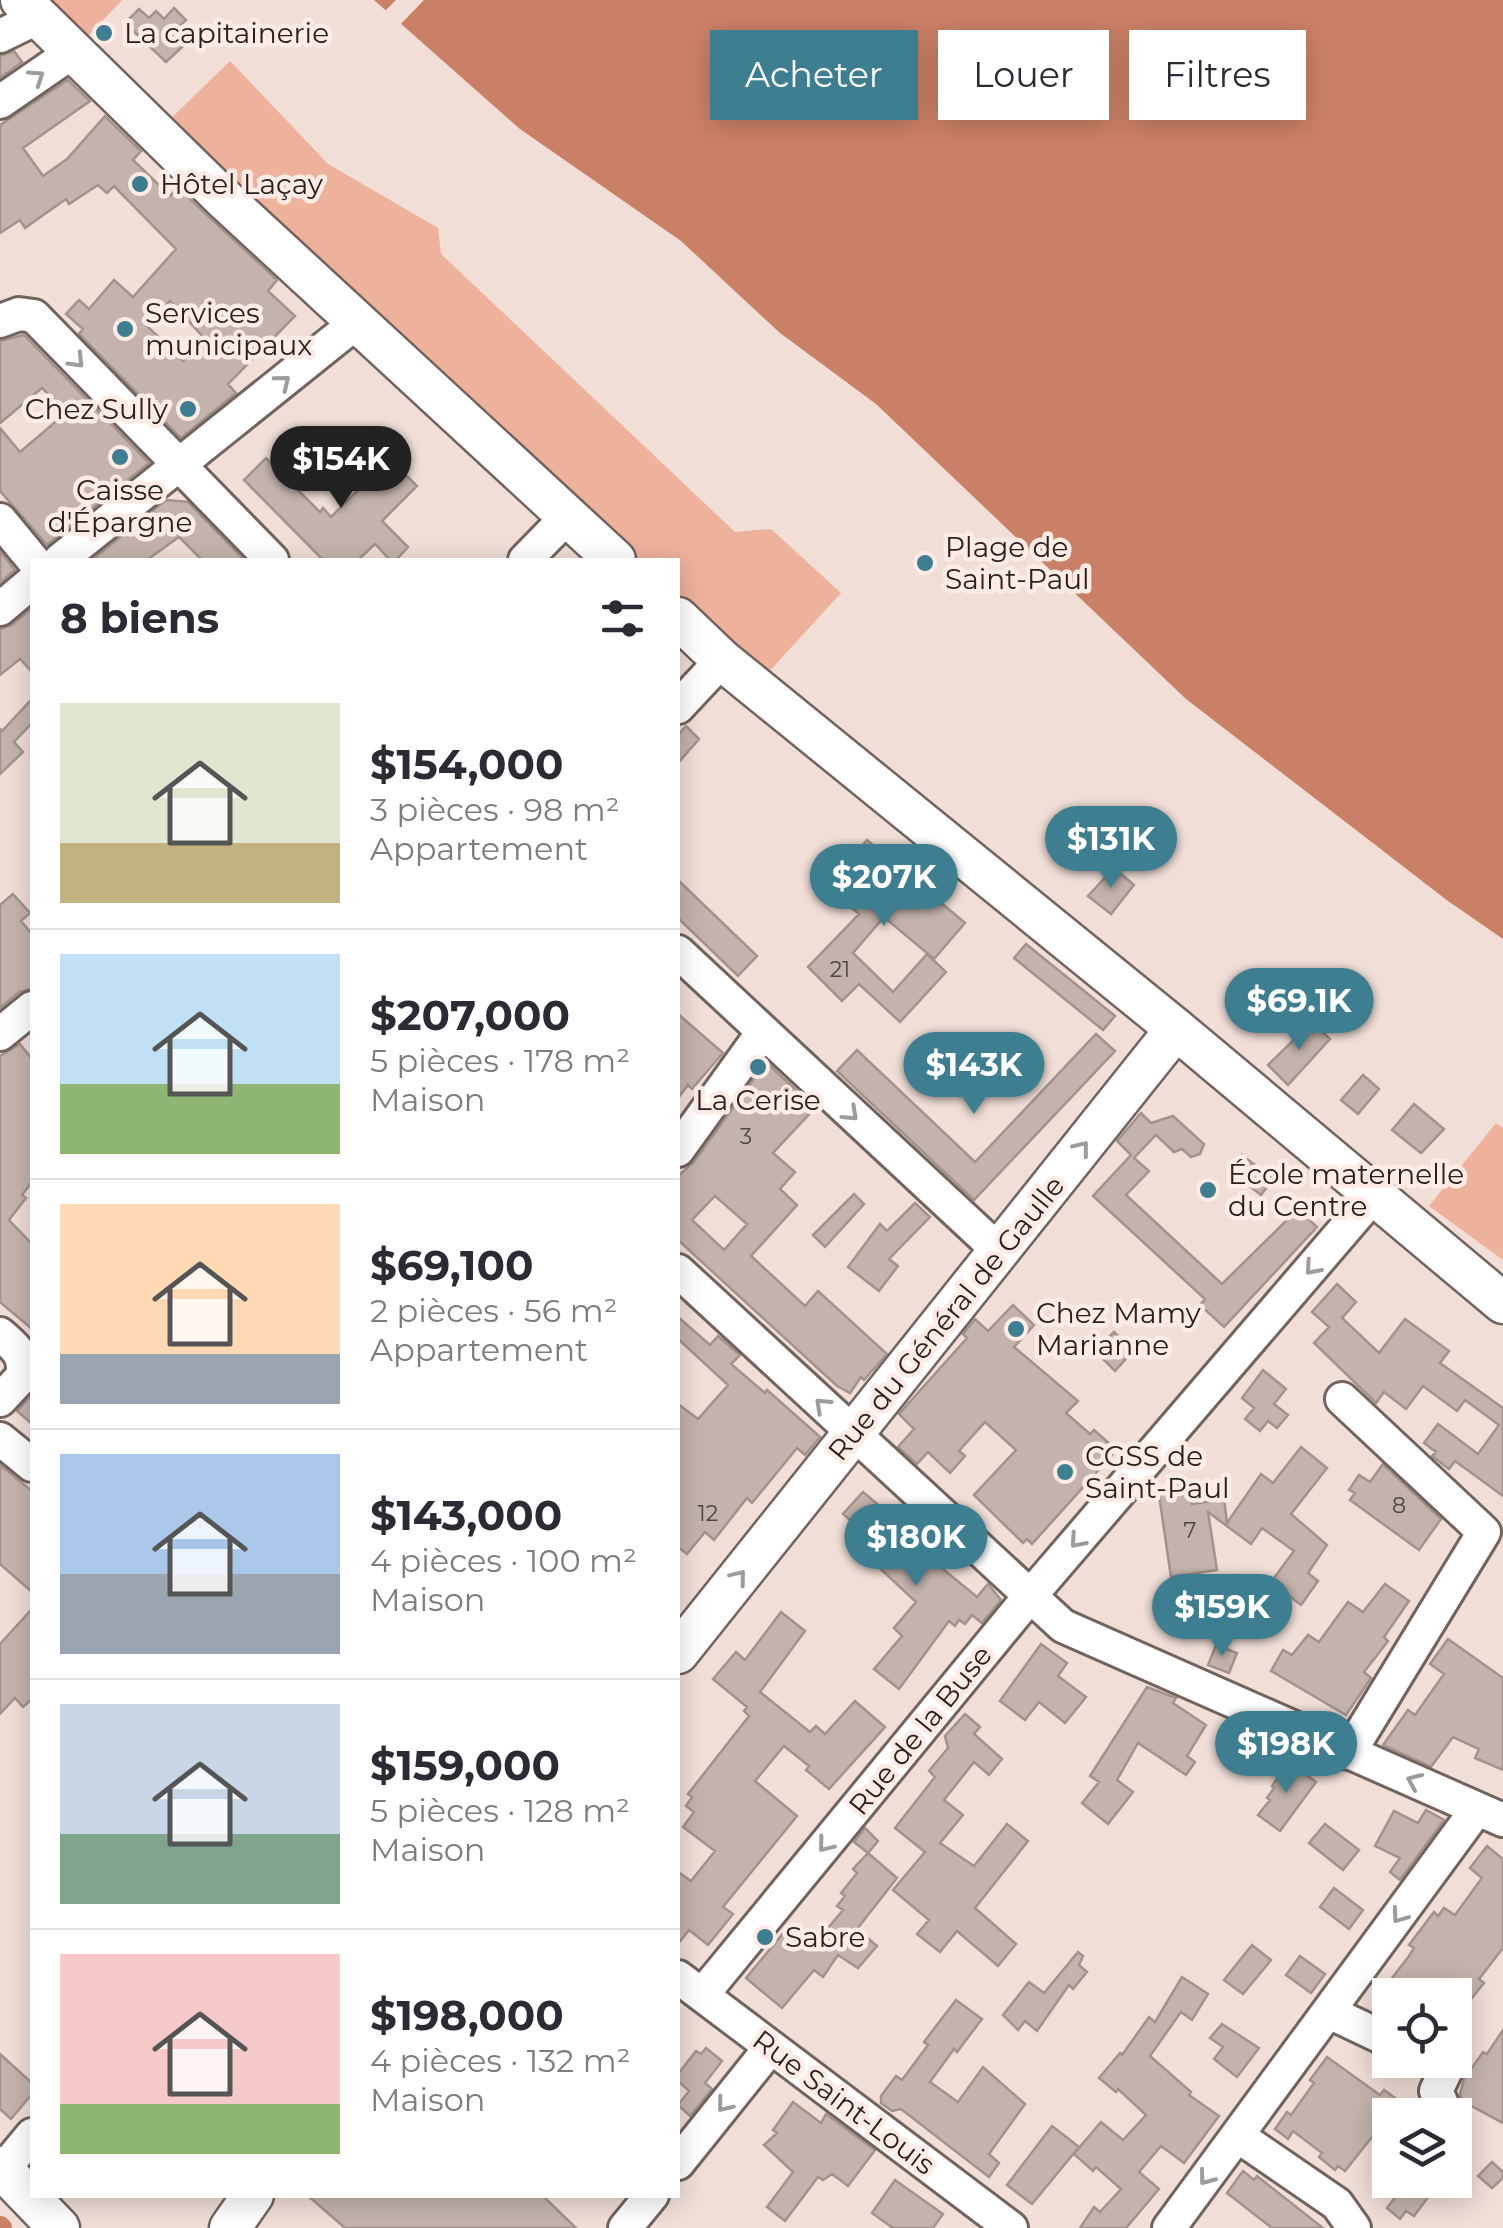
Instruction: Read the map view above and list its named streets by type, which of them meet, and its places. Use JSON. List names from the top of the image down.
{
  "streets": {
    "main road": ["Rue du Général de Gaulle"],
    "street": ["Rue de la Buse", "Rue Saint-Louis"]
  },
  "crossings": [
    ["Rue de la Buse", "Rue Saint-Louis"]
  ],
  "one_way": ["Rue du Général de Gaulle", "Rue de la Buse"],
  "places": [
    "La capitainerie",
    "Hôtel Laçay",
    "Services municipaux",
    "Chez Sully",
    "Caisse d'Épargne",
    "Plage de Saint-Paul",
    "La Cerise",
    "École maternelle du Centre",
    "Chez Mamy Marianne",
    "CGSS de Saint-Paul",
    "Sabre"
  ],
  "house_numbers": [
    "21",
    "3",
    "8",
    "12",
    "7"
  ],
  "page": {
    "chip": ["Acheter", "Louer", "Filtres"],
    "price": [
      "$154K",
      "$131K",
      "$207K",
      "$69.1K",
      "$143K",
      "$180K",
      "$159K",
      "$198K"
    ],
    "heading": "8 biens",
    "list": [
      {
        "name": "$154,000",
        "note": "3 pièces · 98 m² · Appartement"
      },
      {
        "name": "$207,000",
        "note": "5 pièces · 178 m² · Maison"
      },
      {
        "name": "$69,100",
        "note": "2 pièces · 56 m² · Appartement"
      },
      {
        "name": "$143,000",
        "note": "4 pièces · 100 m² · Maison"
      },
      {
        "name": "$159,000",
        "note": "5 pièces · 128 m² · Maison"
      },
      {
        "name": "$198,000",
        "note": "4 pièces · 132 m² · Maison"
      }
    ]
  }
}
